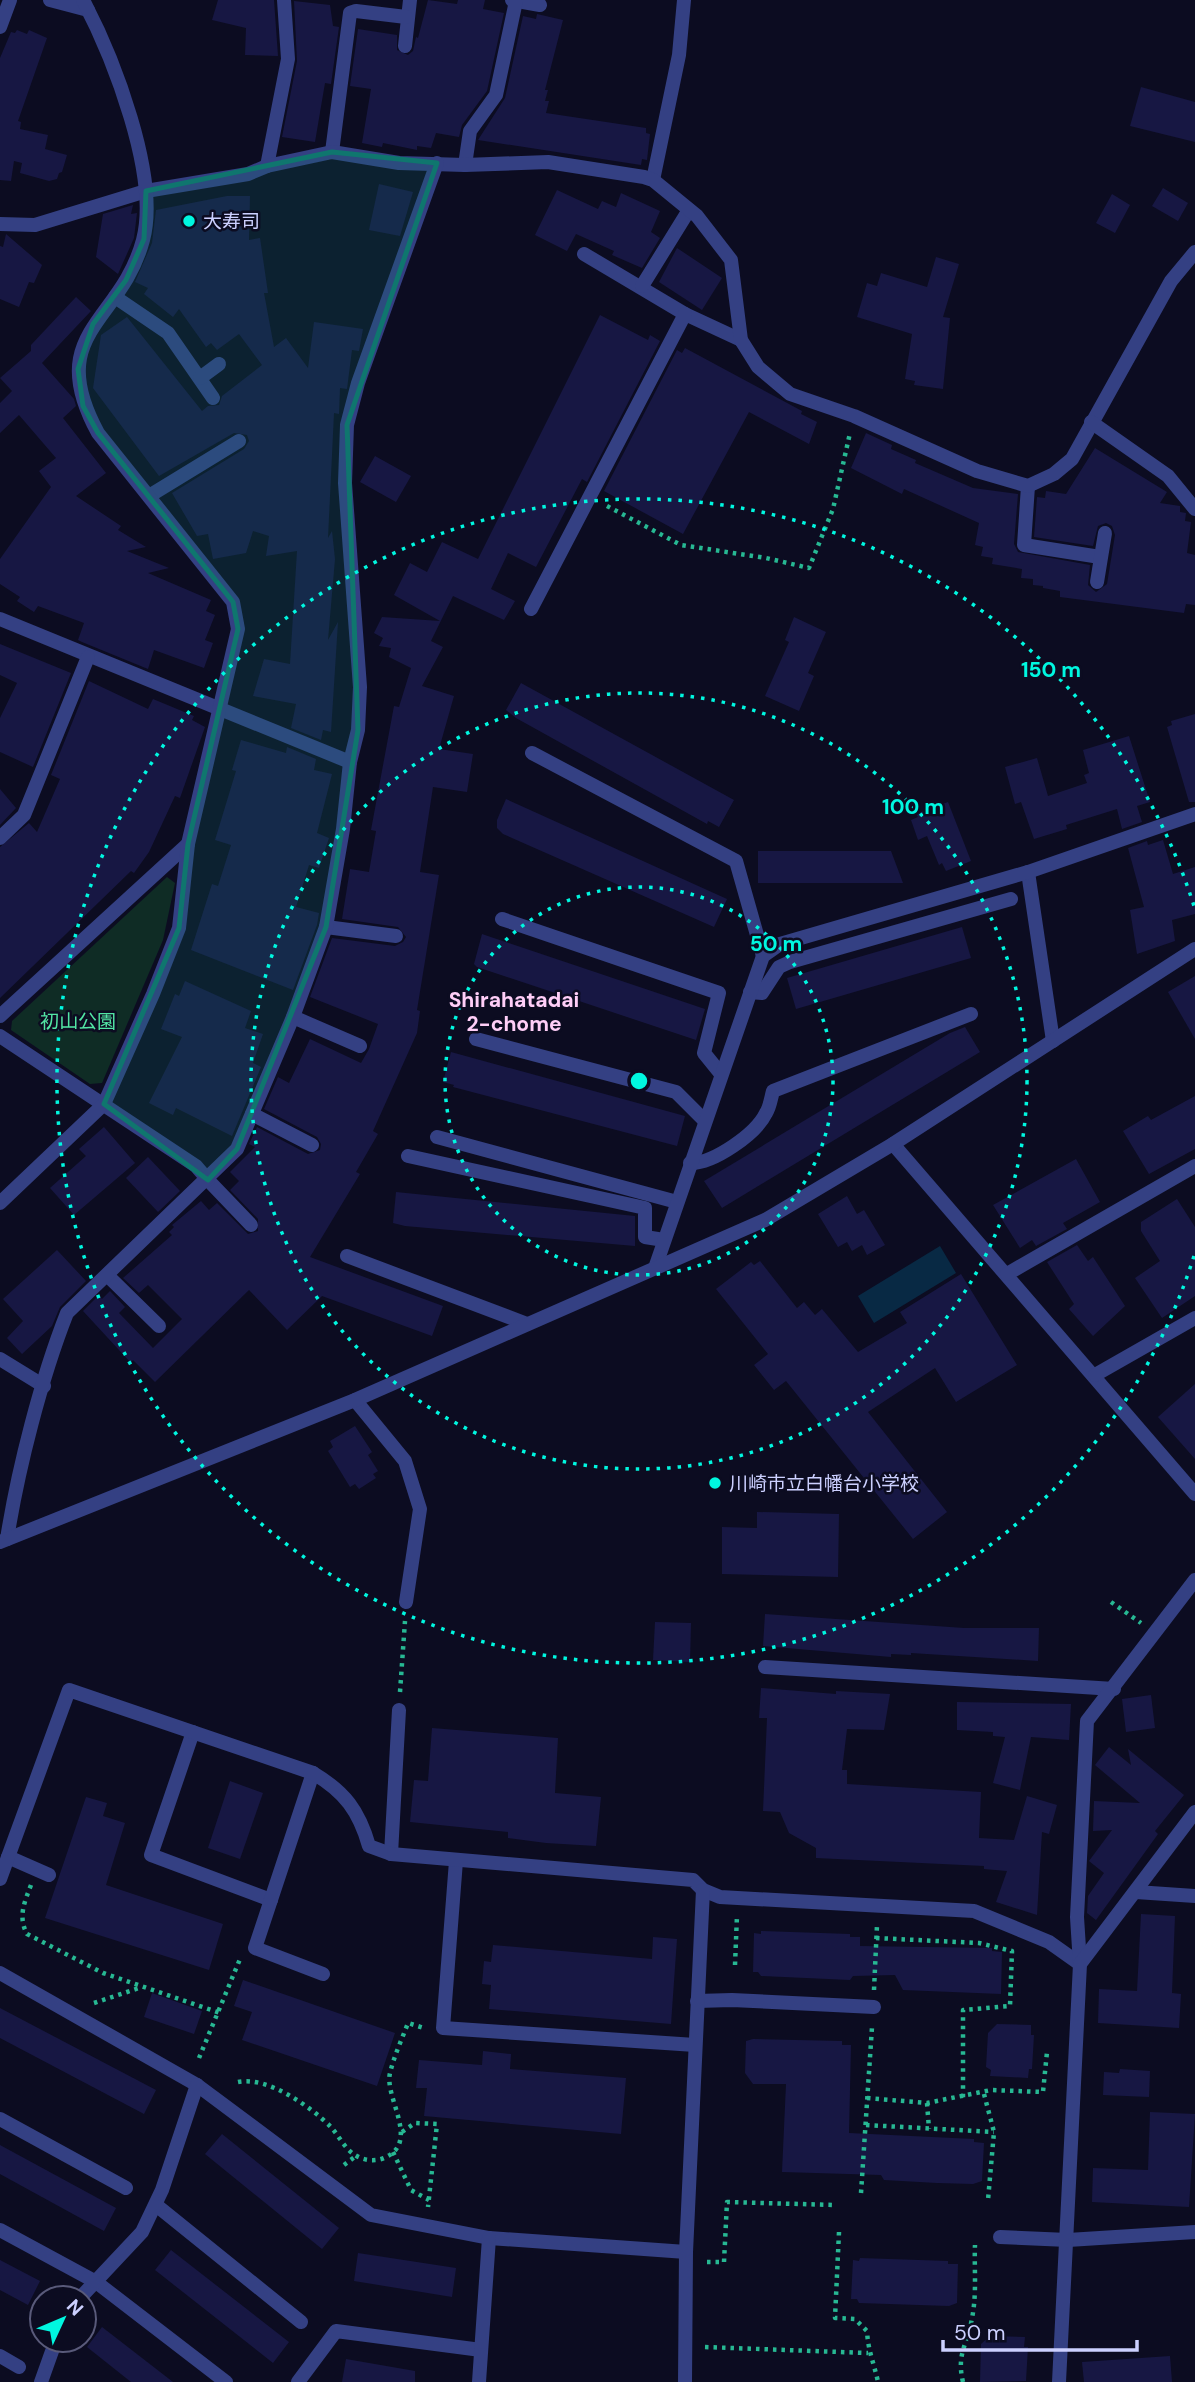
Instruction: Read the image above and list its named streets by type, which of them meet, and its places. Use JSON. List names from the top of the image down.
{
  "districts": ["Shirahatadai 2-chome"],
  "parks": ["初山公園"],
  "places": ["大寿司", "川崎市立白幡台小学校"],
  "scale_bar": "50 m",
  "north": "top right",
  "rings": ["150 m", "100 m", "50 m"]
}
